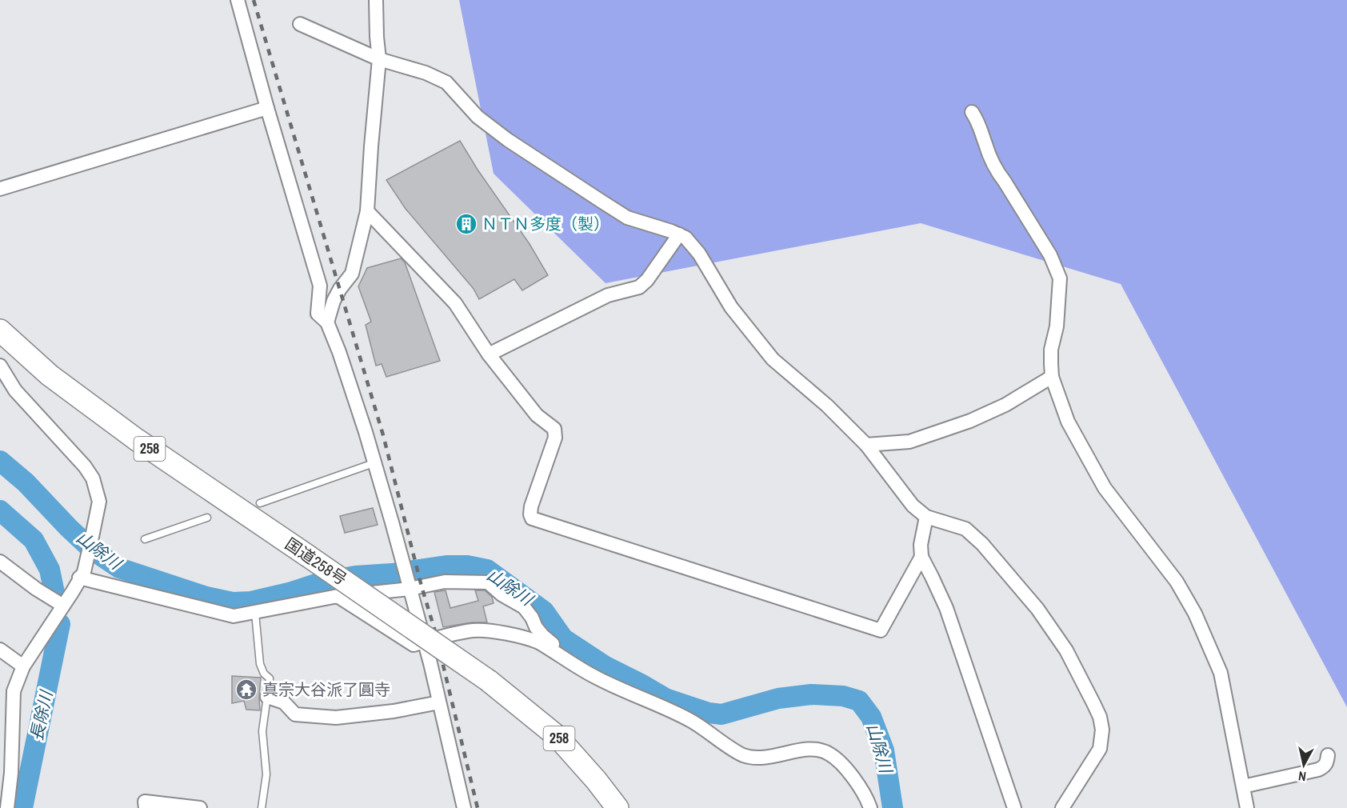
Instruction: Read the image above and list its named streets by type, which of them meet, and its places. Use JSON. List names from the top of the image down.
{
  "streets": {
    "highway": ["258", "国道258号"]
  },
  "water": ["山除川", "長除川"],
  "places": {
    "building": ["ＮＴＮ多度（製）"],
    "temple": ["真宗大谷派了圓寺"]
  },
  "north": "bottom"
}
